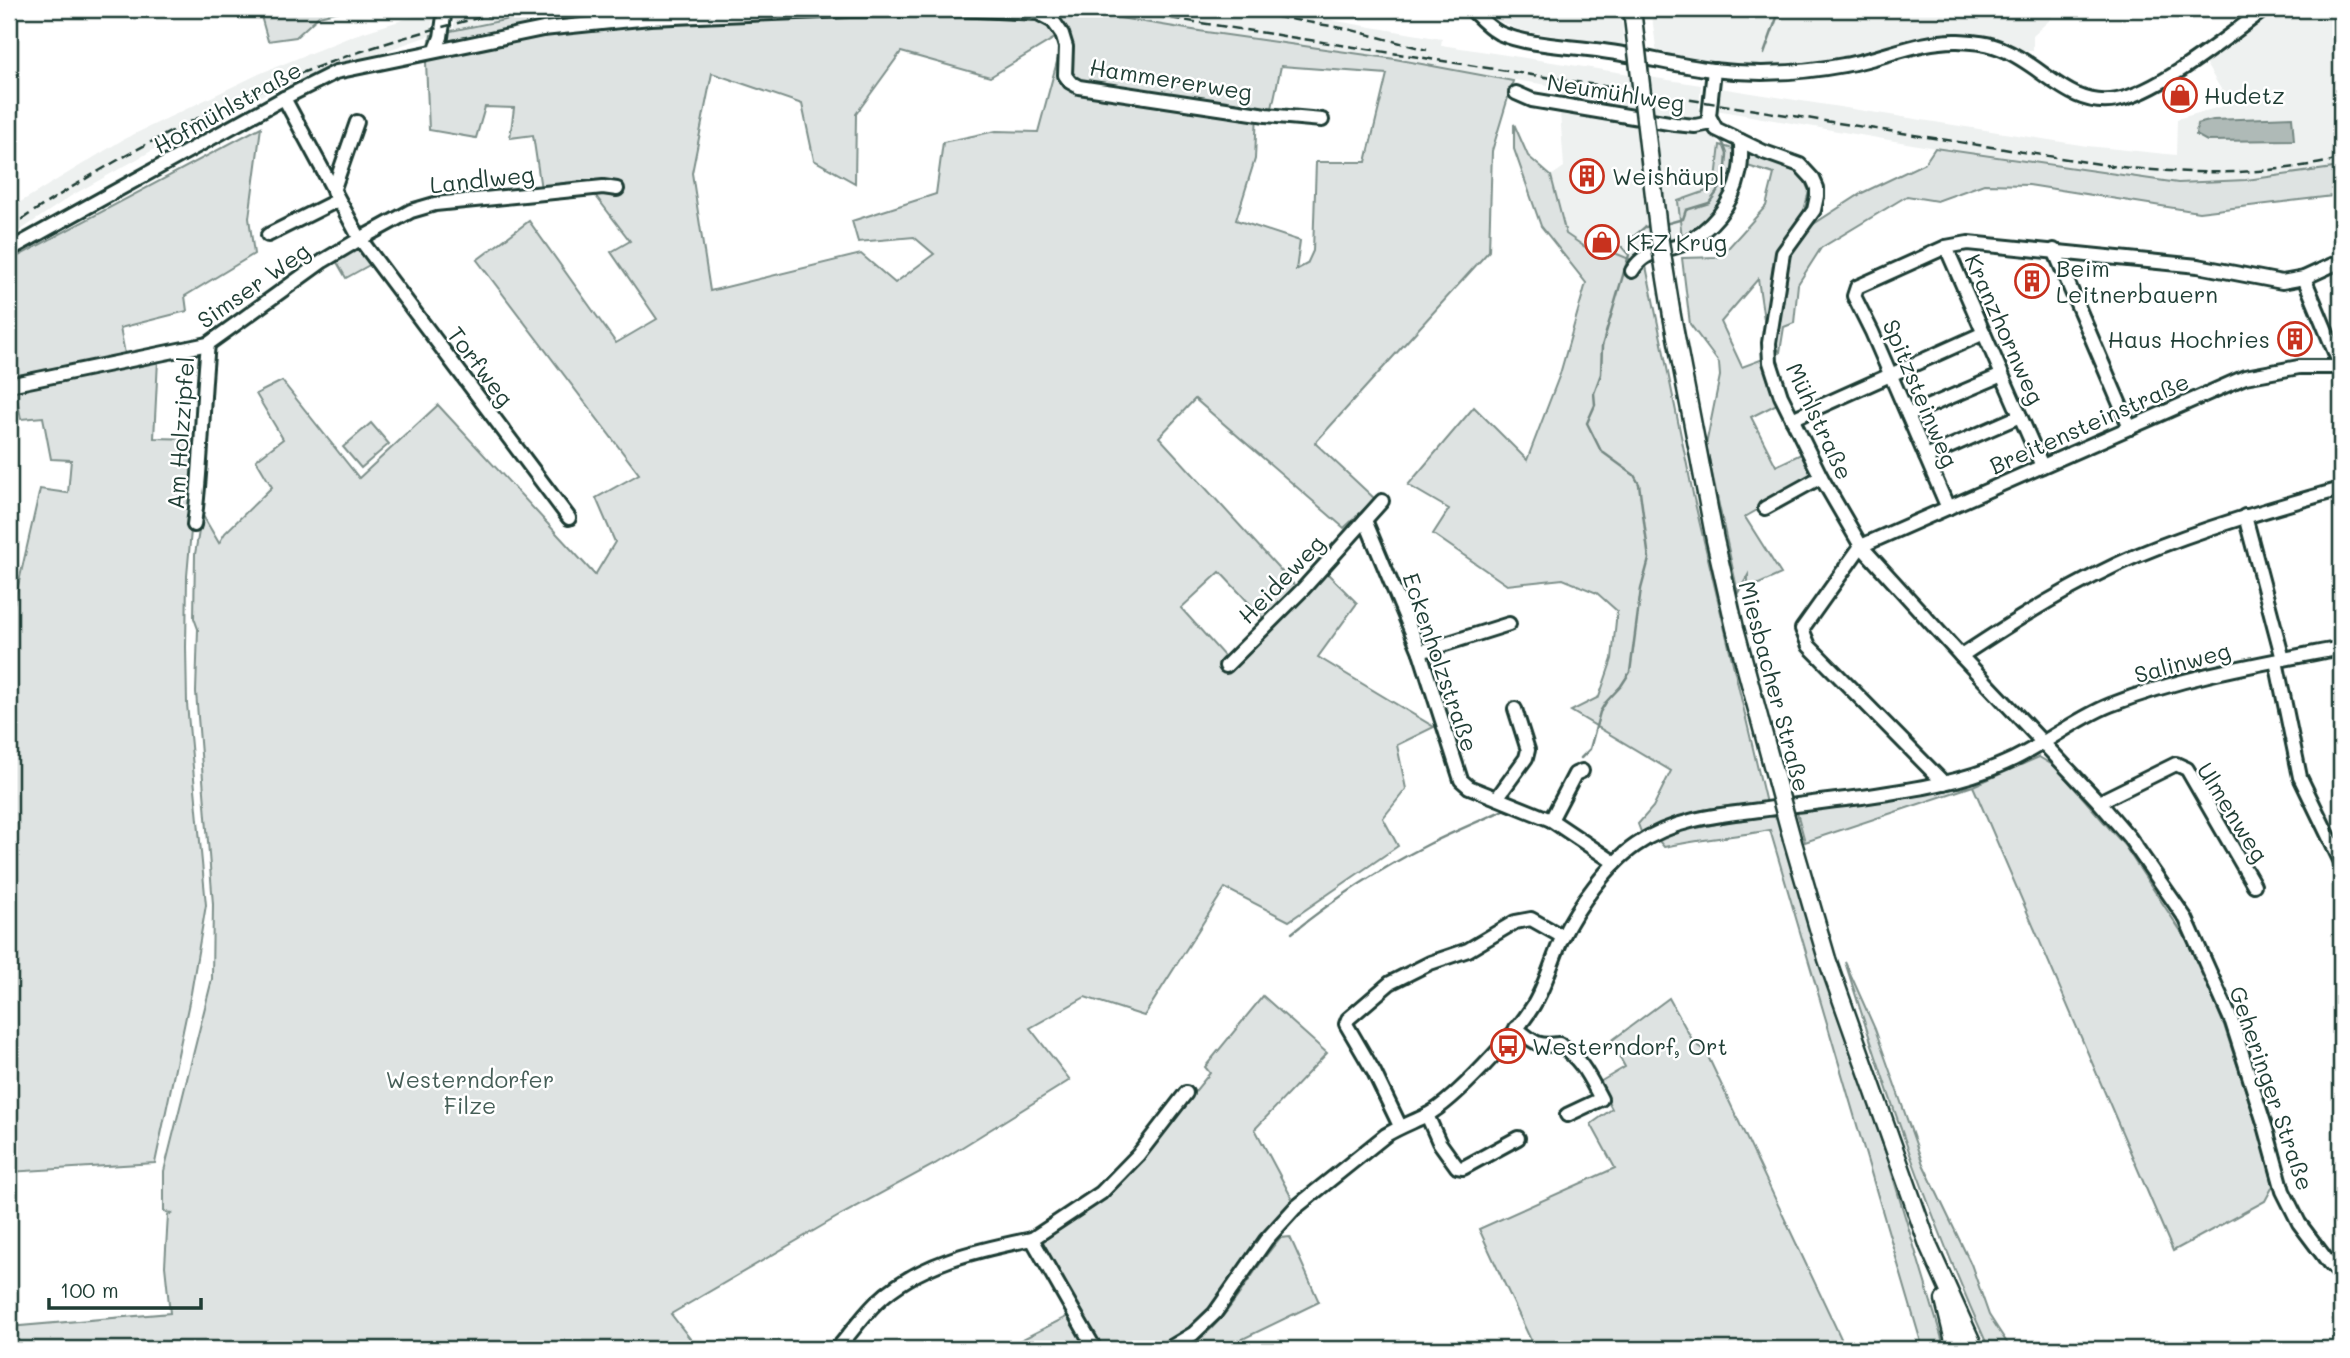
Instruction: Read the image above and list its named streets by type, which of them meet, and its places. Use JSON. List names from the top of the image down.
{
  "streets": {
    "main road": ["Miesbacher Straße"],
    "street": [
      "Hammererweg",
      "Neumühlweg",
      "Hofmühlstraße",
      "Landlweg",
      "Simser Weg",
      "Kranzhornweg",
      "Torfweg",
      "Spitzsteinweg",
      "Mühlstraße",
      "Breitensteinstraße",
      "Am Holzzipfel",
      "Heideweg",
      "Eckenholzstraße",
      "Salinweg",
      "Ulmenweg",
      "Geheringer Straße"
    ]
  },
  "crossings": [
    ["Hammererweg", "Hofmühlstraße"],
    ["Neumühlweg", "Mühlstraße"],
    ["Landlweg", "Simser Weg"],
    ["Landlweg", "Torfweg"],
    ["Simser Weg", "Torfweg"],
    ["Simser Weg", "Am Holzzipfel"],
    ["Kranzhornweg", "Spitzsteinweg"],
    ["Kranzhornweg", "Breitensteinstraße"],
    ["Spitzsteinweg", "Breitensteinstraße"],
    ["Mühlstraße", "Breitensteinstraße"],
    ["Mühlstraße", "Salinweg"],
    ["Mühlstraße", "Geheringer Straße"],
    ["Heideweg", "Eckenholzstraße"],
    ["Eckenholzstraße", "Salinweg"],
    ["Salinweg", "Geheringer Straße"],
    ["Ulmenweg", "Geheringer Straße"]
  ],
  "parks": ["Westerndorfer Filze"],
  "places": {
    "shop": ["Hudetz", "KFZ Krug"],
    "building": ["Weishäupl", "Beim Leitnerbauern", "Haus Hochries"],
    "bus stop": ["Westerndorf, Ort"]
  },
  "scale_bar": "100 m"
}
